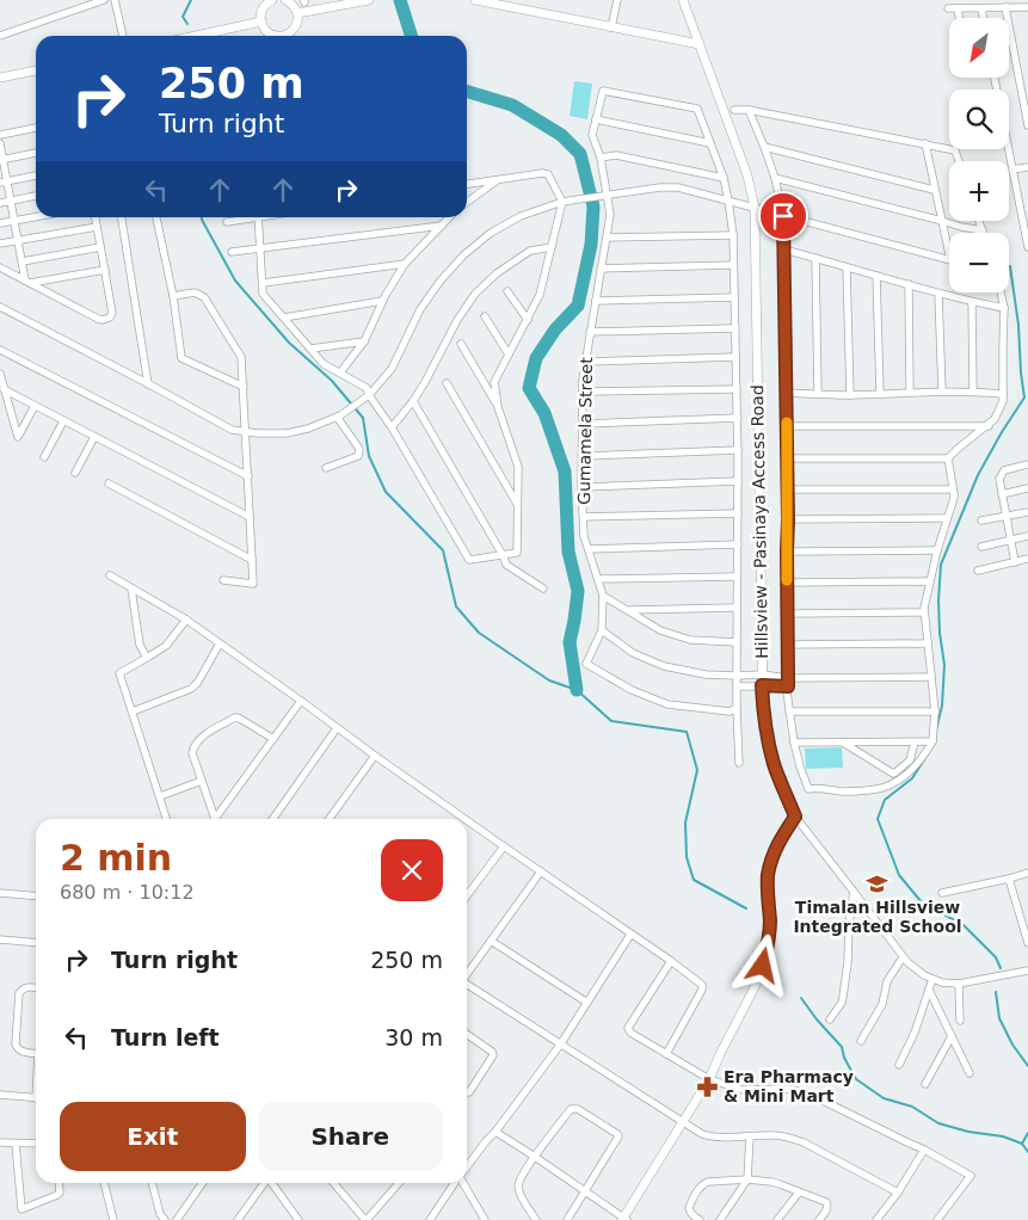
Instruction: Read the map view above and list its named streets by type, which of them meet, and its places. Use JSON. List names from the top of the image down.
{
  "streets": {
    "street": ["Gumamela Street", "Hillsview - Pasinaya Access Road"]
  },
  "places": {
    "school or university": ["Timalan Hillsview Integrated School"],
    "pharmacy": ["Era Pharmacy & Mini Mart"]
  },
  "north": "bottom left",
  "page": {
    "map_buttons": ["+", "−"],
    "turn": ["250 m", "Turn right"],
    "heading": ["2 min", "680 m · 10:12"],
    "list": [
      {
        "name": "Turn right",
        "value": "250 m"
      },
      {
        "name": "Turn left",
        "value": "30 m"
      }
    ],
    "buttons": ["Exit", "Share"]
  }
}
